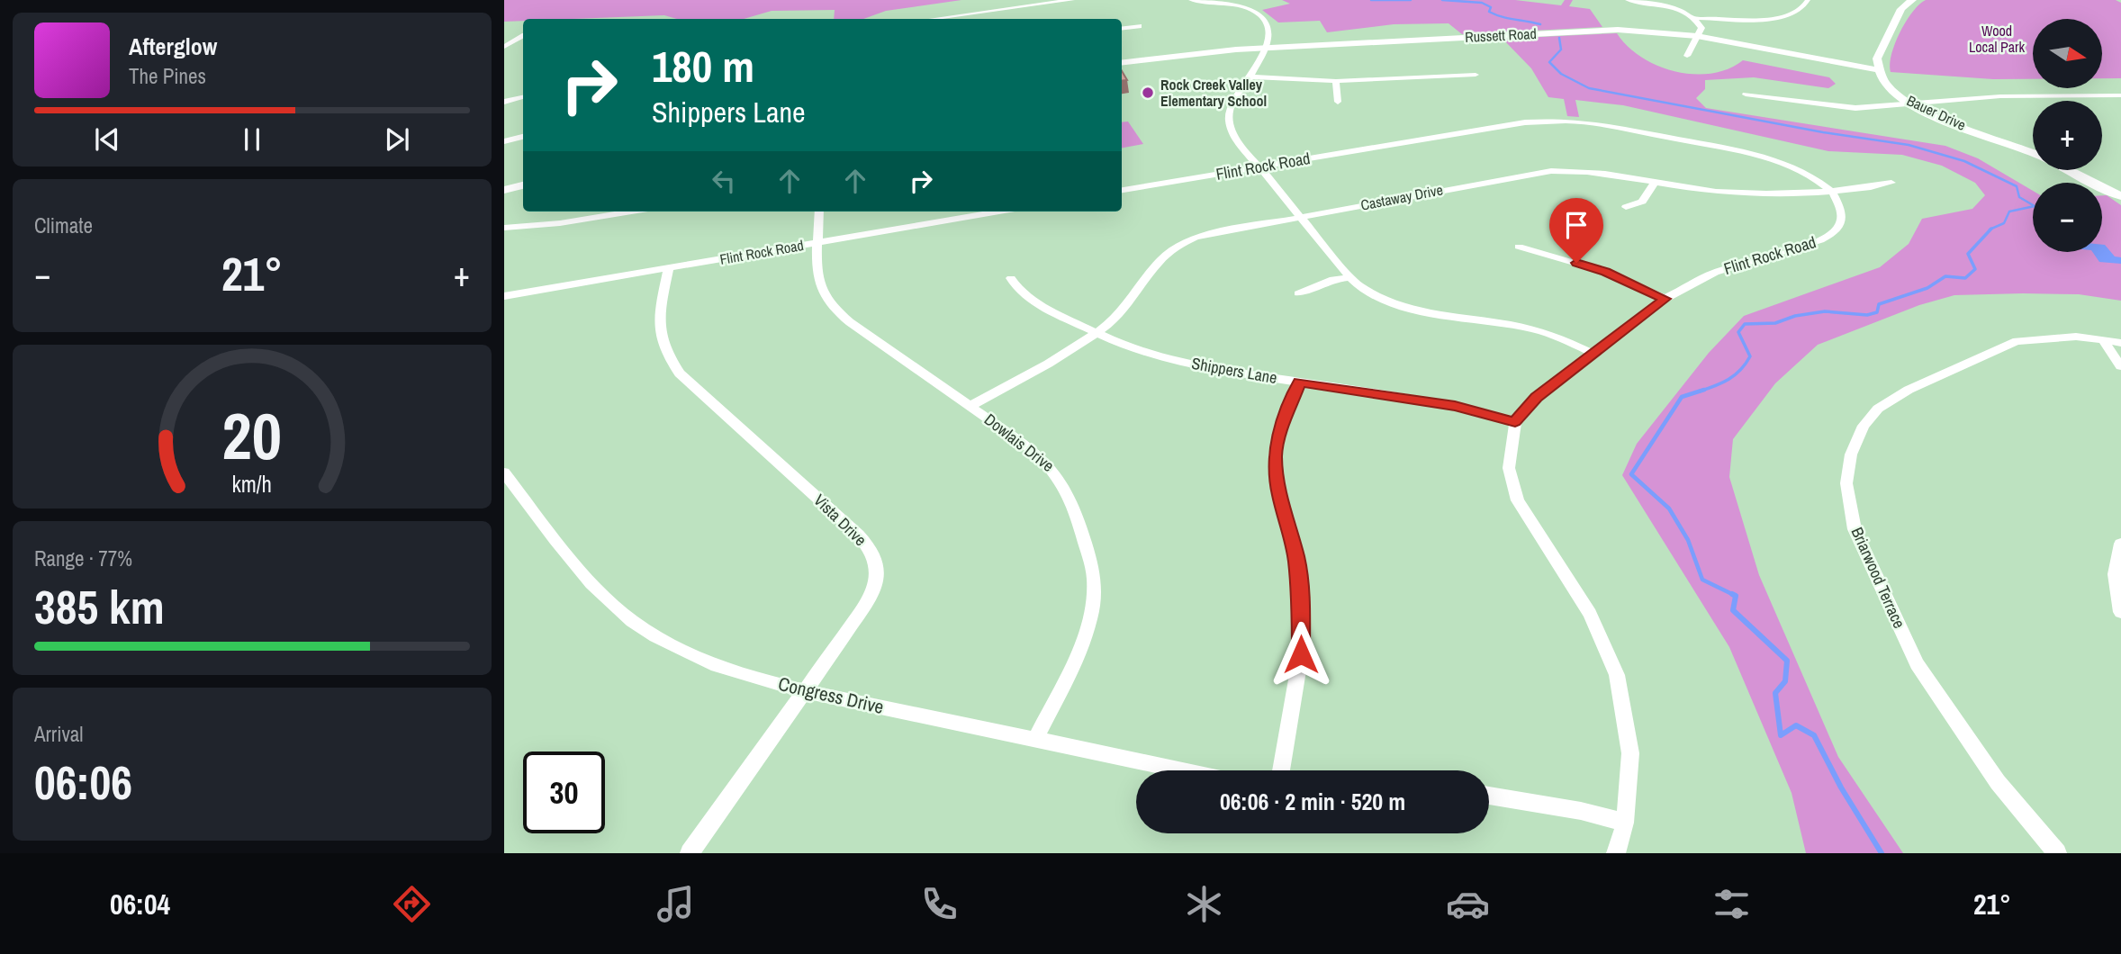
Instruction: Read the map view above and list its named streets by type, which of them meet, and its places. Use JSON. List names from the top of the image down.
{
  "streets": {
    "street": [
      "Russett Road",
      "Bauer Drive",
      "Flint Rock Road",
      "Castaway Drive",
      "Shippers Lane",
      "Dowlais Drive",
      "Vista Drive",
      "Briarwood Terrace",
      "Congress Drive"
    ]
  },
  "crossings": [
    ["Russett Road", "Bauer Drive"],
    ["Flint Rock Road", "Castaway Drive"],
    ["Flint Rock Road", "Shippers Lane"],
    ["Flint Rock Road", "Dowlais Drive"],
    ["Flint Rock Road", "Vista Drive"],
    ["Castaway Drive", "Shippers Lane"],
    ["Castaway Drive", "Dowlais Drive"],
    ["Dowlais Drive", "Congress Drive"],
    ["Vista Drive", "Congress Drive"]
  ],
  "parks": ["Wood Local Park"],
  "places": ["Rock Creek Valley Elementary School"],
  "north": "right",
  "page": {
    "map_buttons": ["+", "−"],
    "turn": ["180 m", "Shippers Lane"],
    "song": ["Afterglow", "The Pines"],
    "tile": [
      "Climate",
      ["Range · 77%", "385 km"],
      ["Arrival", "06:06"]
    ],
    "heat": ["−", "21°", "+"],
    "limit": "30",
    "trip": "06:06 · 2 min · 520 m",
    "tabs": ["06:04", "21°"],
    "gauge": ["20", "km/h"]
  }
}
